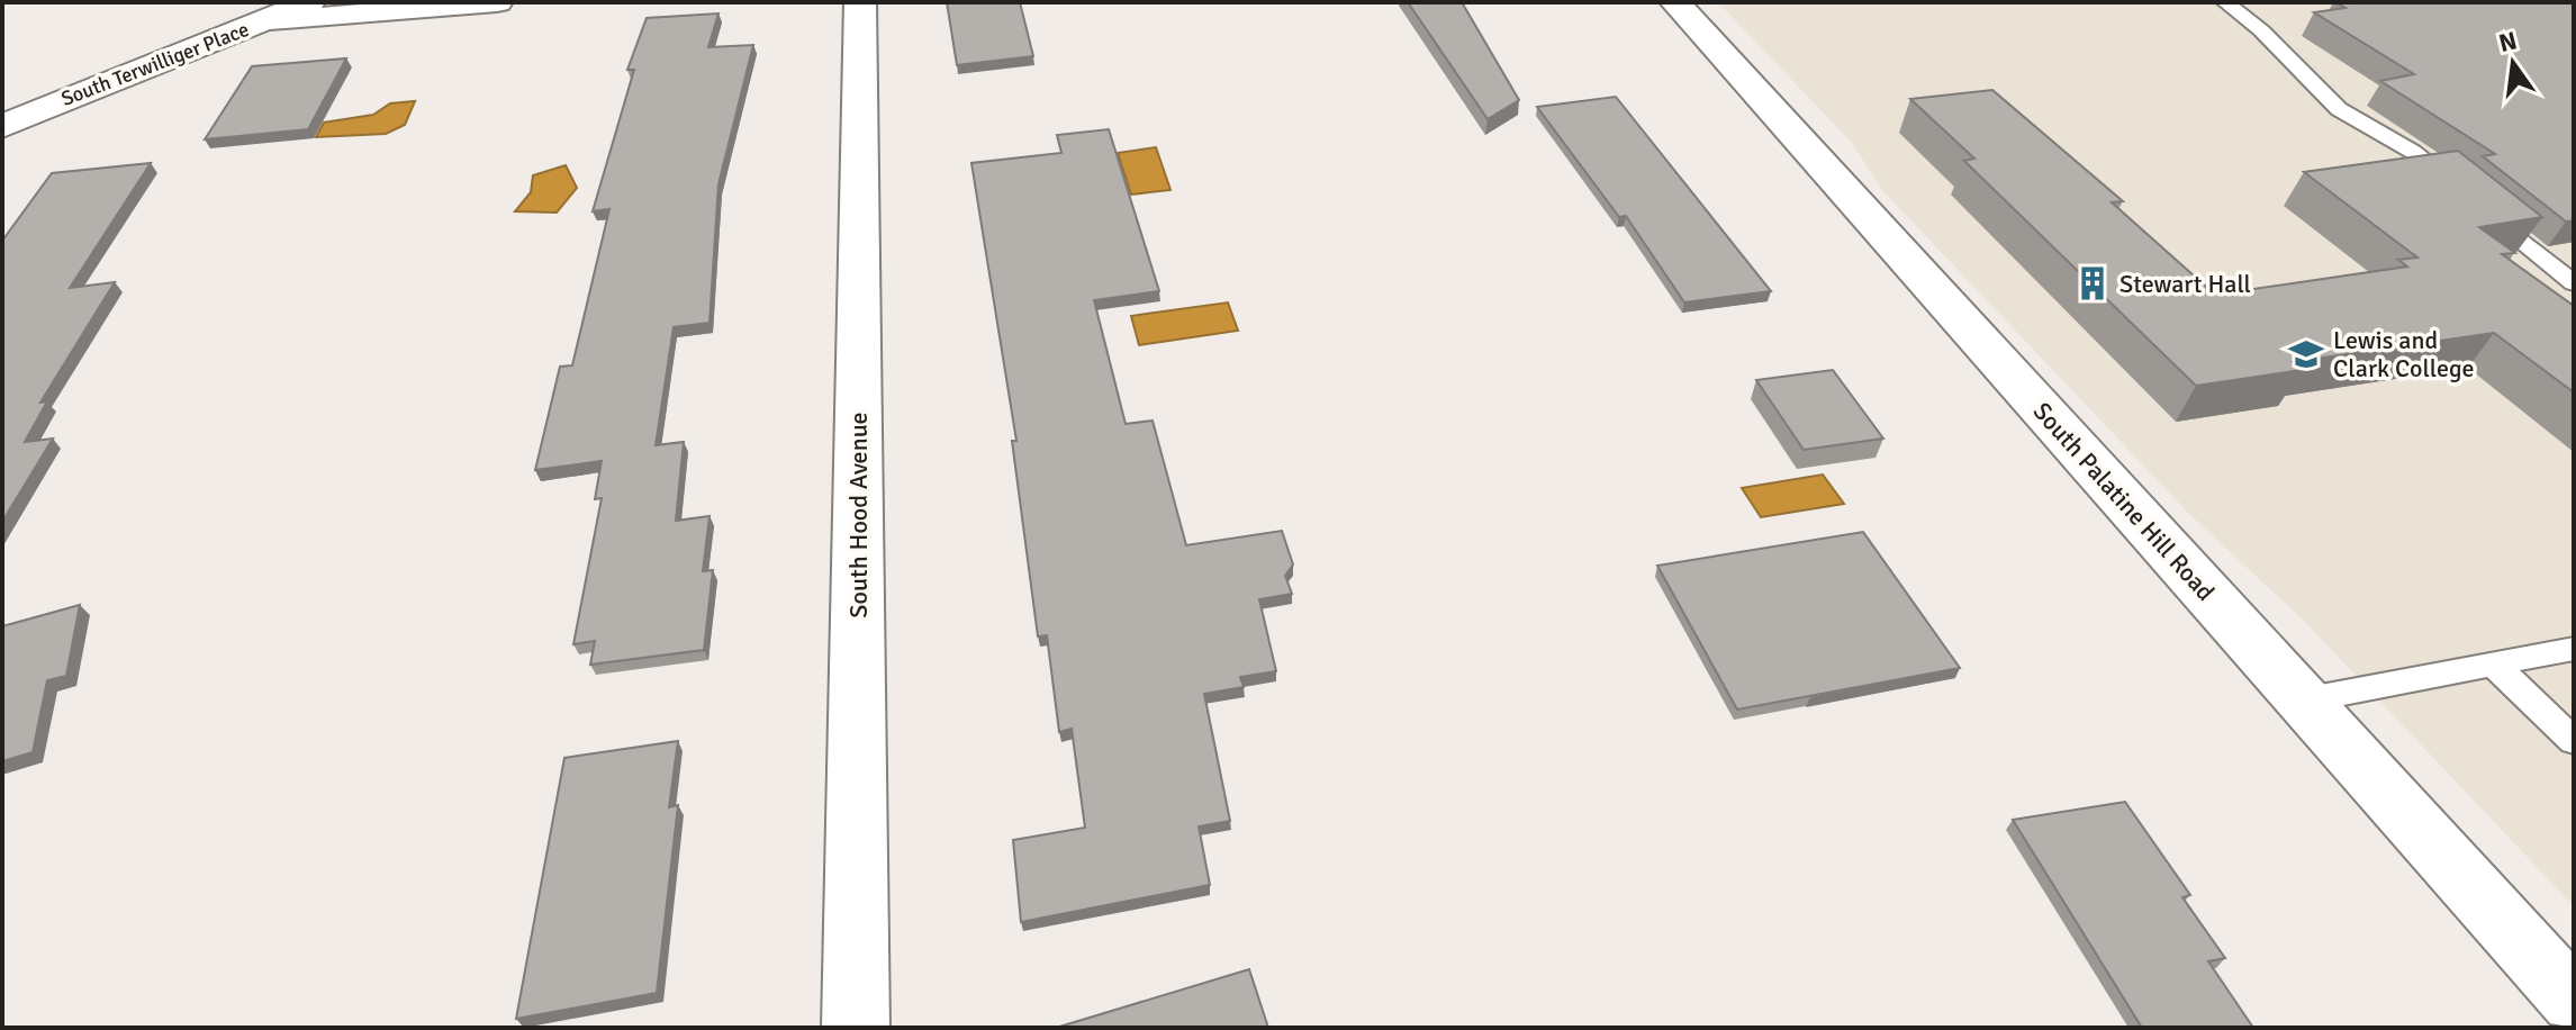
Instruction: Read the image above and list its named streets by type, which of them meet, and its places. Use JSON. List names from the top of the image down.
{
  "streets": {
    "street": ["South Terwilliger Place", "South Palatine Hill Road", "South Hood Avenue"]
  },
  "places": {
    "building": ["Stewart Hall"],
    "school or university": ["Lewis and Clark College"]
  },
  "north": "top"
}
